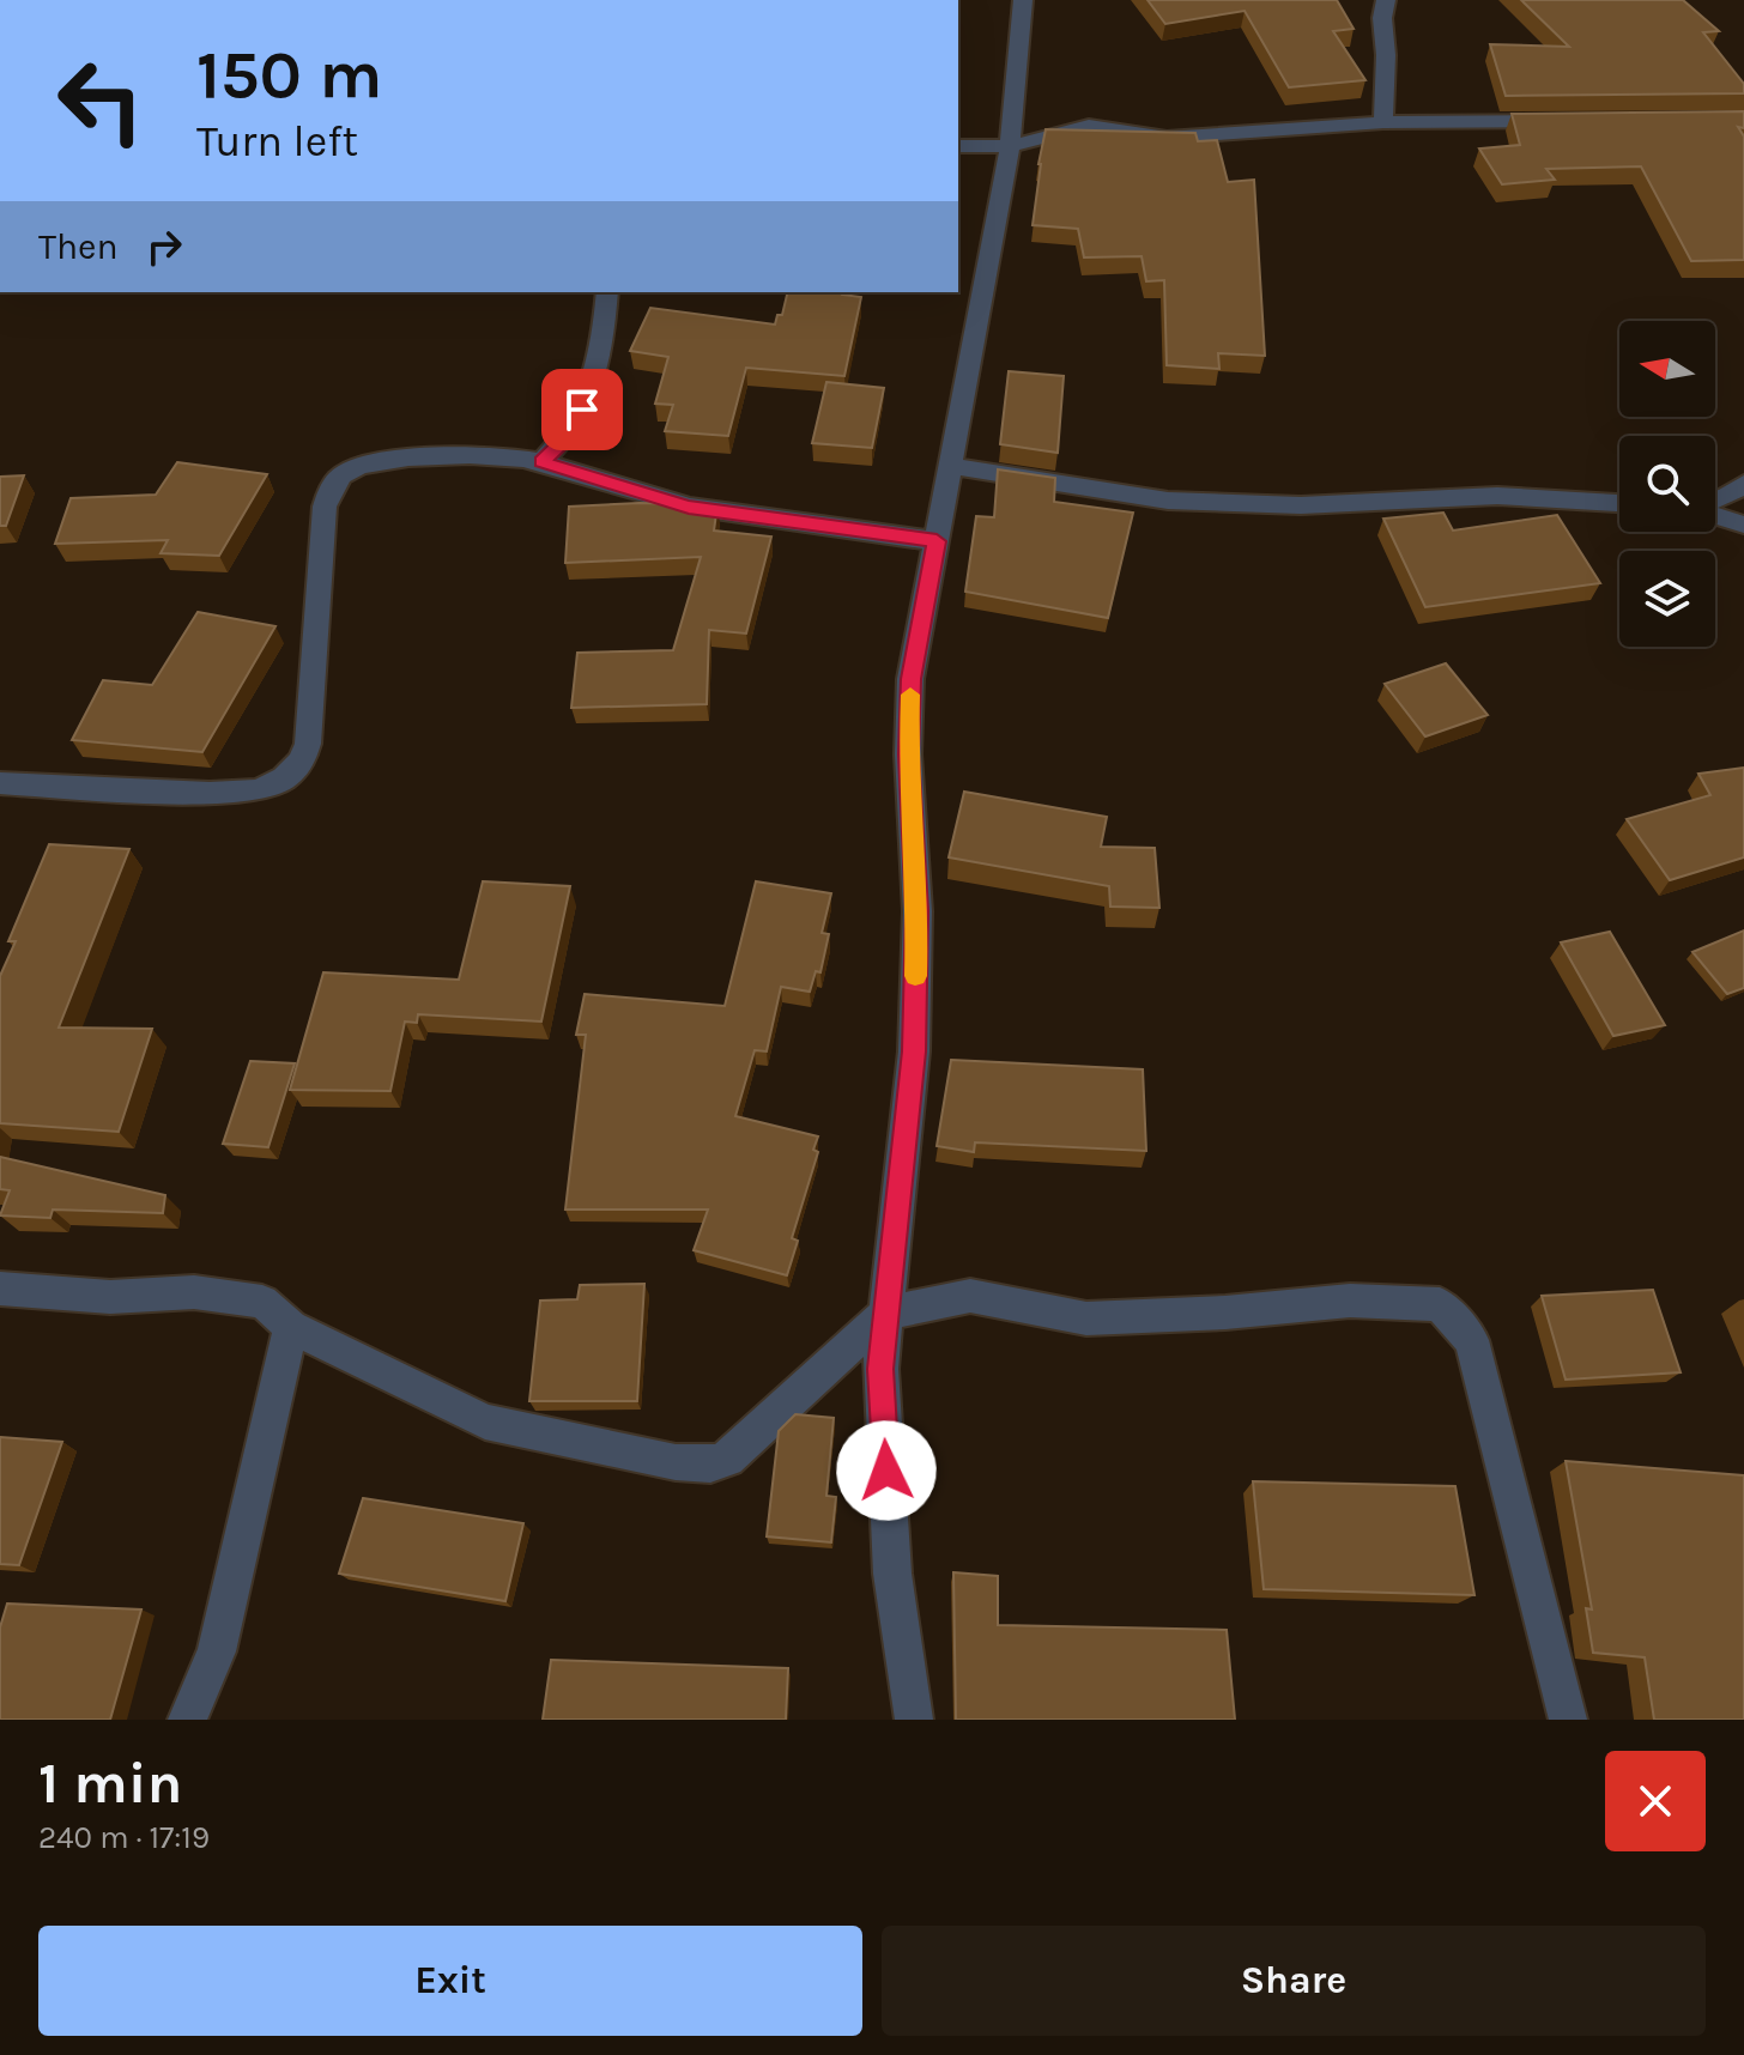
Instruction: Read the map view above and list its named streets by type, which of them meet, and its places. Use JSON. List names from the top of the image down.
{
  "north": "left",
  "page": {
    "turn": ["150 m", "Turn left"],
    "then": "Then",
    "heading": ["1 min", "240 m · 17:19"],
    "buttons": ["Exit", "Share"]
  }
}
